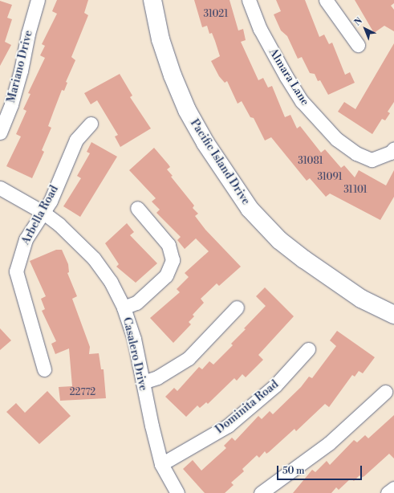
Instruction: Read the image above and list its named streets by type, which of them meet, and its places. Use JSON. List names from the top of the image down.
{
  "streets": {
    "main road": ["Pacific Island Drive"],
    "street": [
      "Mariano Drive",
      "Almara Lane",
      "Arbella Road",
      "Casalero Drive",
      "Dominita Road"
    ]
  },
  "crossings": [
    ["Arbella Road", "Casalero Drive"],
    ["Casalero Drive", "Dominita Road"]
  ],
  "house_numbers": [
    "31021",
    "31081",
    "31091",
    "31101",
    "22772"
  ],
  "scale_bar": "50 m",
  "north": "top left"
}
